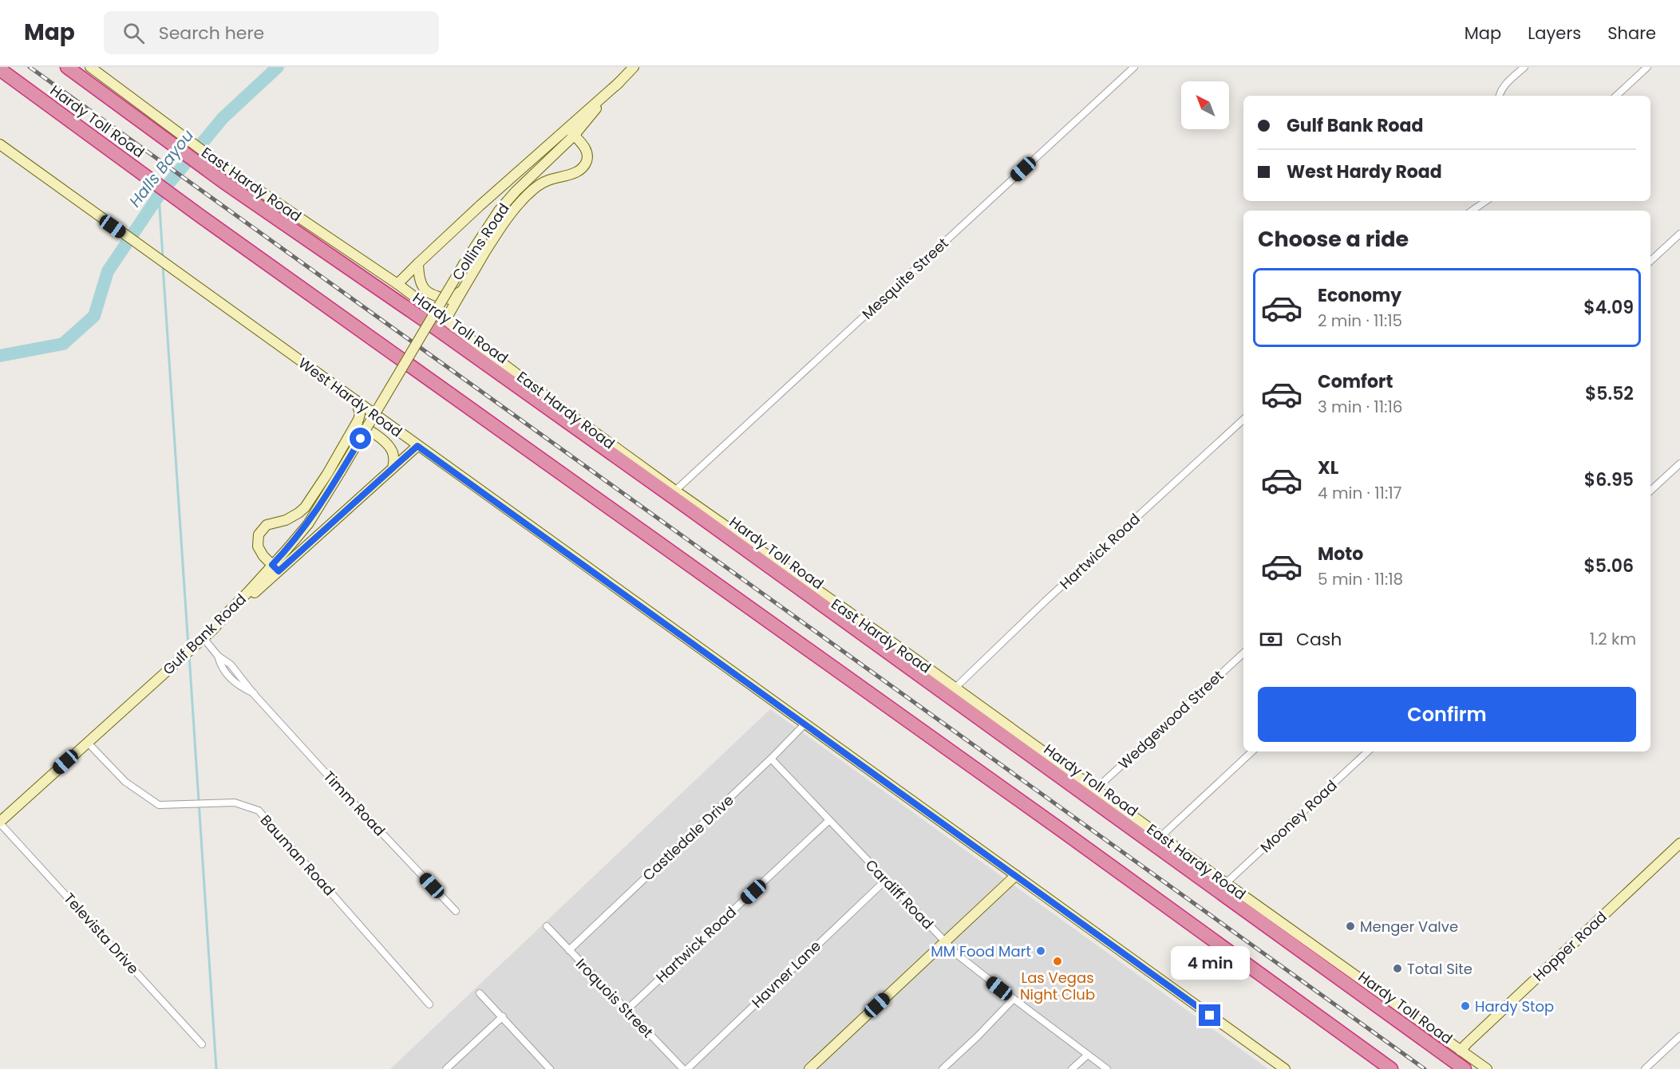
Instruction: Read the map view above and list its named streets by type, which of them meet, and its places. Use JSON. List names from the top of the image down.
{
  "streets": {
    "highway": ["Hardy Toll Road"],
    "main road": [
      "East Hardy Road",
      "Collins Road",
      "West Hardy Road",
      "Gulf Bank Road",
      "Hopper Road"
    ],
    "street": [
      "Mesquite Street",
      "Hartwick Road",
      "Wedgewood Street",
      "Timm Road",
      "Mooney Road",
      "Castledale Drive",
      "Bauman Road",
      "Cardiff Road",
      "Televista Drive",
      "Havner Lane",
      "Iroquois Street"
    ]
  },
  "crossings": [
    ["East Hardy Road", "Mesquite Street"],
    ["East Hardy Road", "Hartwick Road"],
    ["East Hardy Road", "Wedgewood Street"],
    ["East Hardy Road", "Mooney Road"],
    ["East Hardy Road", "Hopper Road"],
    ["Collins Road", "Gulf Bank Road"],
    ["West Hardy Road", "Castledale Drive"],
    ["Hartwick Road", "Cardiff Road"],
    ["Hartwick Road", "Iroquois Street"],
    ["Gulf Bank Road", "Timm Road"],
    ["Gulf Bank Road", "Bauman Road"],
    ["Gulf Bank Road", "Televista Drive"],
    ["Castledale Drive", "Cardiff Road"],
    ["Castledale Drive", "Iroquois Street"],
    ["Cardiff Road", "Havner Lane"]
  ],
  "water": ["Halls Bayou"],
  "places": [
    "Menger Valve",
    "MM Food Mart",
    "Las Vegas Night Club",
    "Total Site",
    "Hardy Stop"
  ],
  "north": "top left",
  "page": {
    "header": "Map",
    "search": "Search here",
    "nav": ["Map", "Layers", "Share"],
    "banner": ["Gulf Bank Road", "West Hardy Road"],
    "heading": "Choose a ride",
    "list": [
      {
        "name": "Economy",
        "note": "2 min · 11:15",
        "value": "$4.09"
      },
      {
        "name": "Comfort",
        "note": "3 min · 11:16",
        "value": "$5.52"
      },
      {
        "name": "XL",
        "note": "4 min · 11:17",
        "value": "$6.95"
      },
      {
        "name": "Moto",
        "note": "5 min · 11:18",
        "value": "$5.06"
      }
    ],
    "pay": ["Cash", "1.2 km"],
    "buttons": "Confirm",
    "bubble": "4 min"
  }
}
